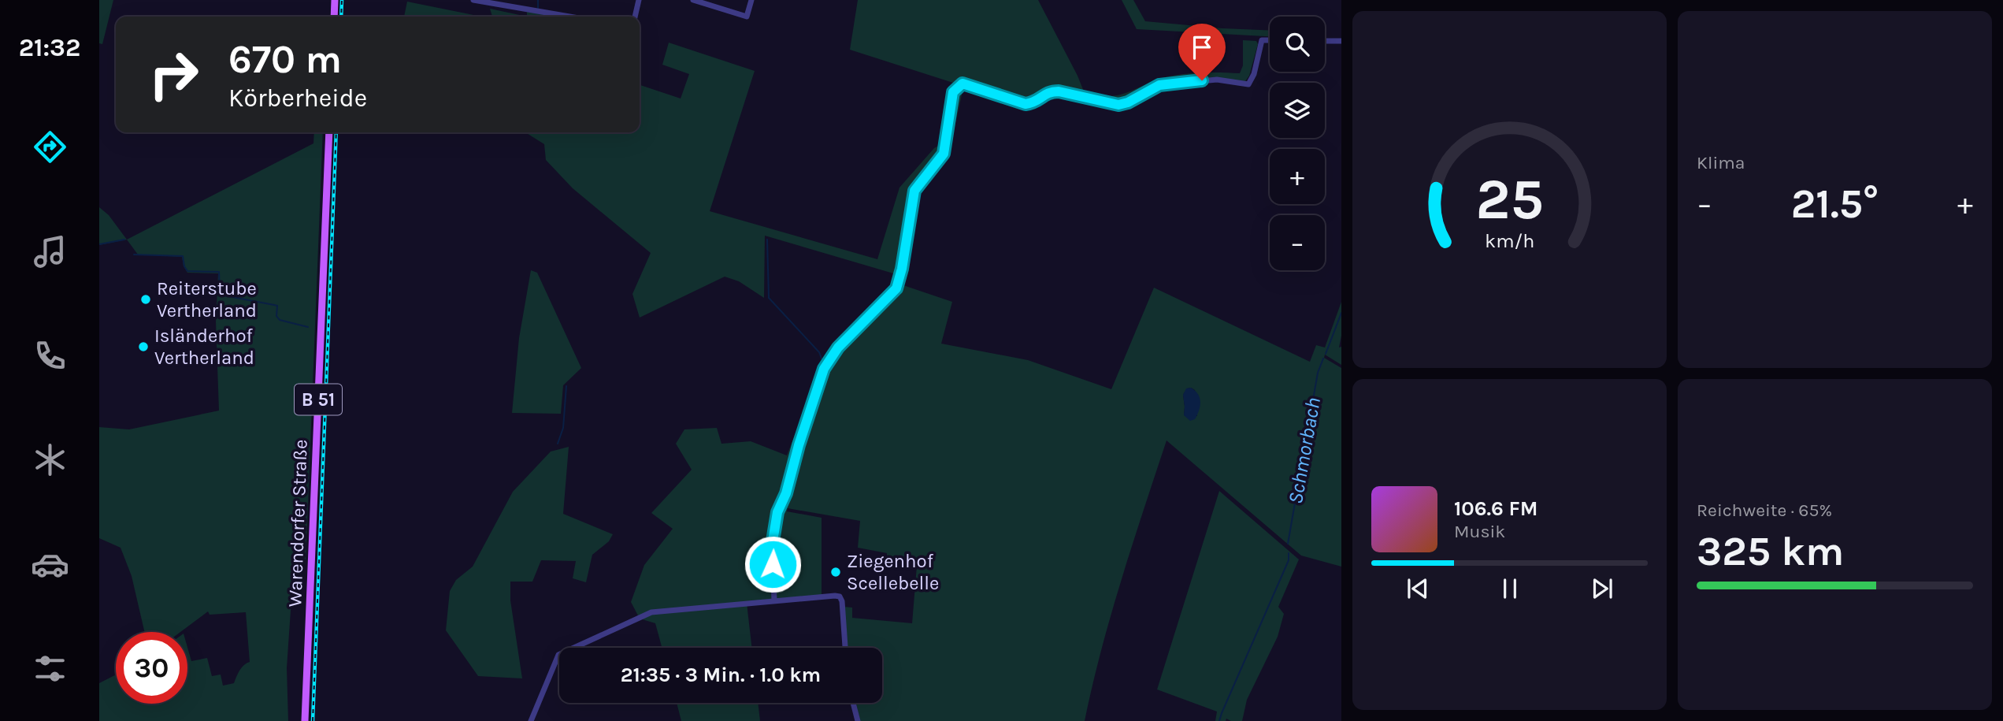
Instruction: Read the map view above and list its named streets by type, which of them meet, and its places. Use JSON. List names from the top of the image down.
{
  "streets": {
    "main road": ["B 51", "Warendorfer Straße"]
  },
  "water": ["Schmorbach"],
  "places": ["Reiterstube Vertherland", "Isländerhof Vertherland", "Ziegenhof Scellebelle"],
  "page": {
    "tabs": "21:32",
    "tile": [
      "Klima",
      ["Reichweite · 65%", "325 km"]
    ],
    "map_buttons": ["+", "−"],
    "turn": ["670 m", "Körberheide"],
    "heat": ["−", "21.5°", "+"],
    "song": ["106.6 FM", "Musik"],
    "limit": "30",
    "trip": "21:35 · 3 Min. · 1.0 km",
    "gauge": ["25", "km/h"]
  }
}
